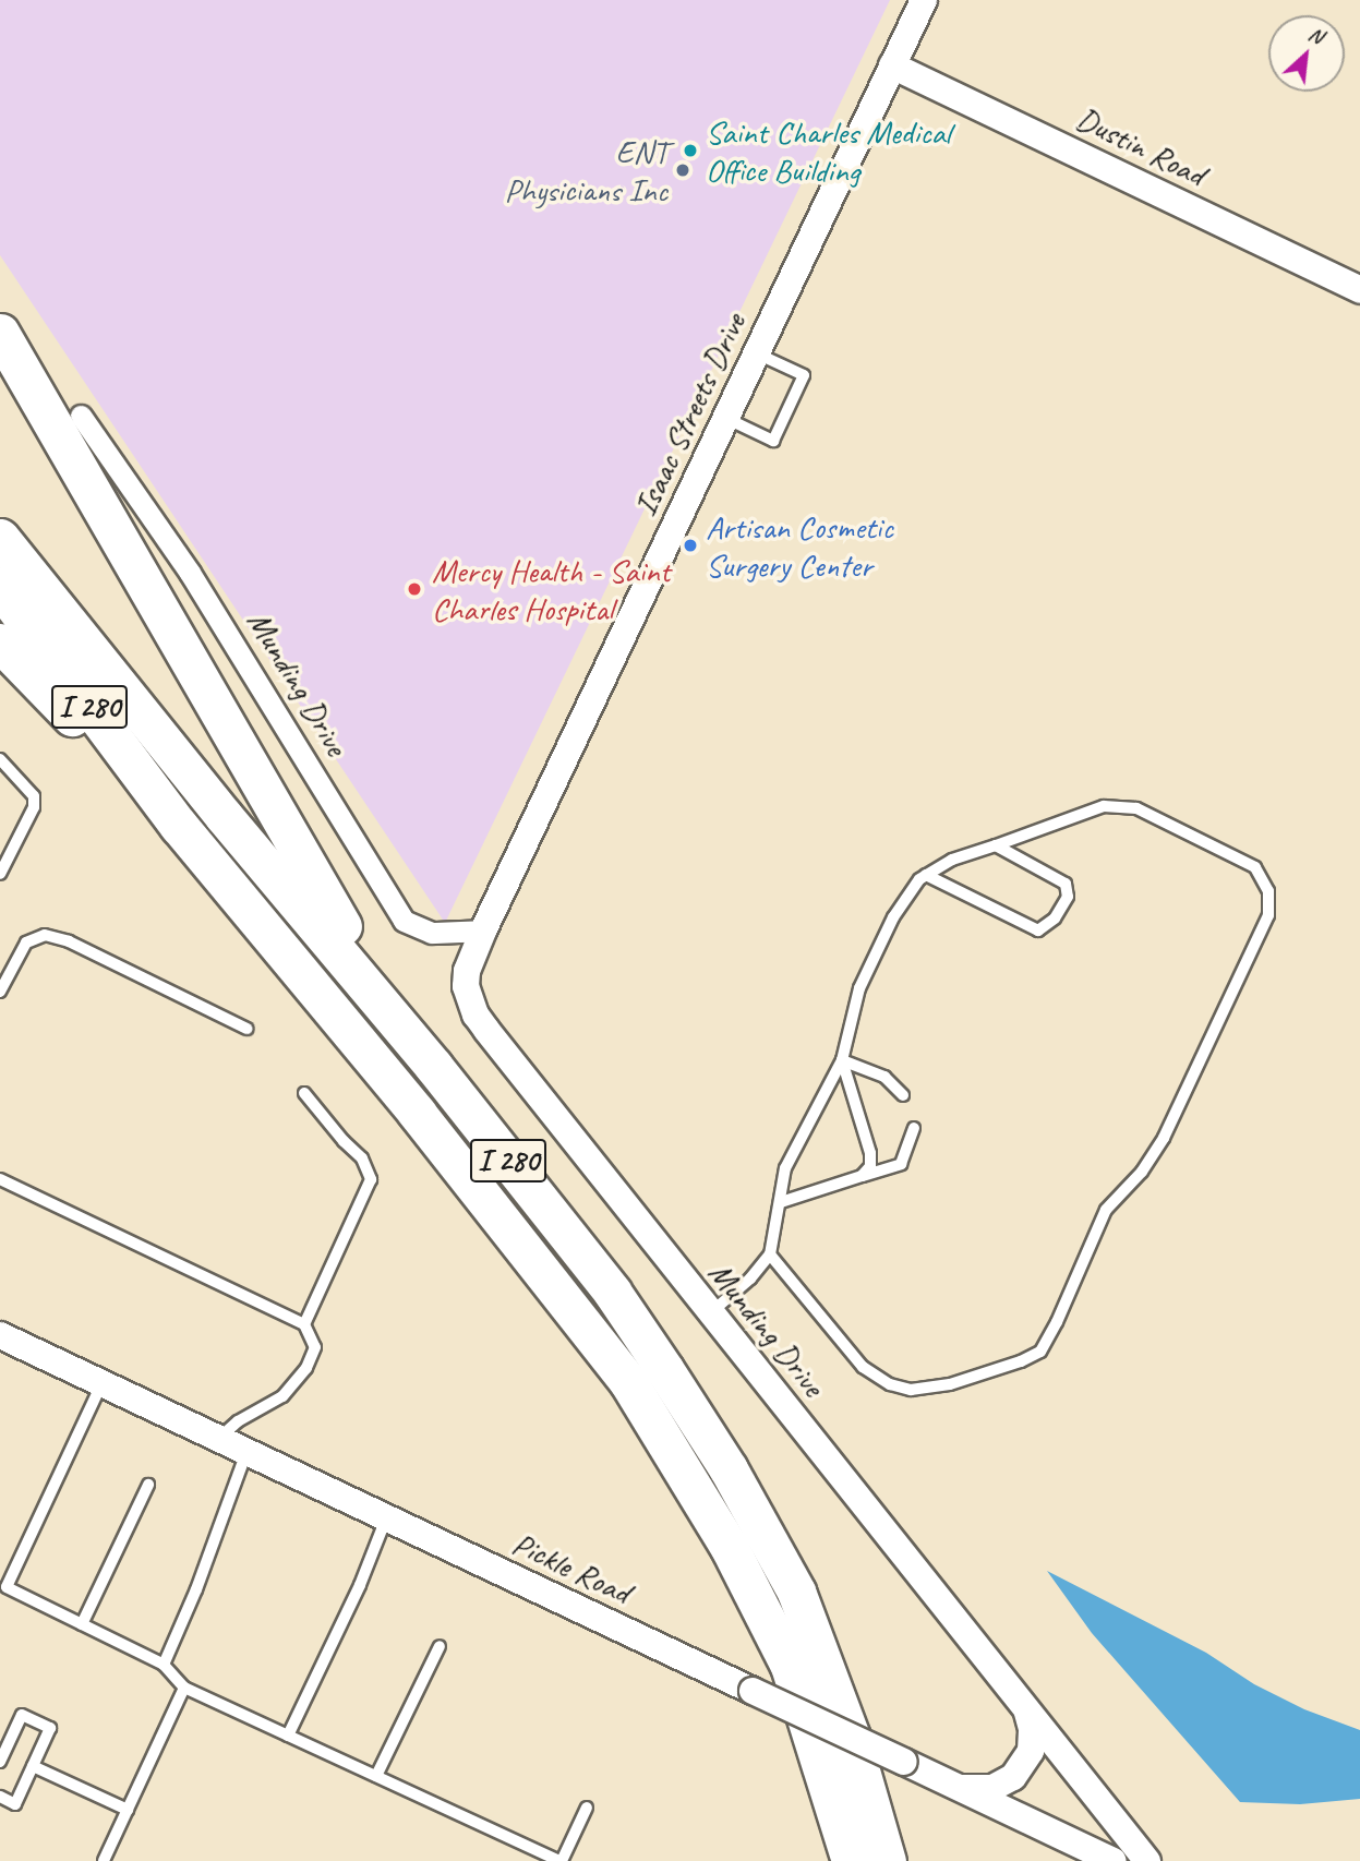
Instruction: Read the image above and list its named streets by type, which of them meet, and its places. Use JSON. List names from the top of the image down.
{
  "streets": {
    "highway": ["I 280"],
    "street": [
      "Dustin Road",
      "Isaac Streets Drive",
      "Munding Drive",
      "Pickle Road"
    ]
  },
  "crossings": [
    ["Dustin Road", "Isaac Streets Drive"],
    ["Isaac Streets Drive", "Munding Drive"],
    ["Munding Drive", "Pickle Road"]
  ],
  "places": [
    "Saint Charles Medical Office Building",
    "ENT Physicians Inc",
    "Artisan Cosmetic Surgery Center",
    "Mercy Health - Saint Charles Hospital"
  ],
  "north": "top right"
}
